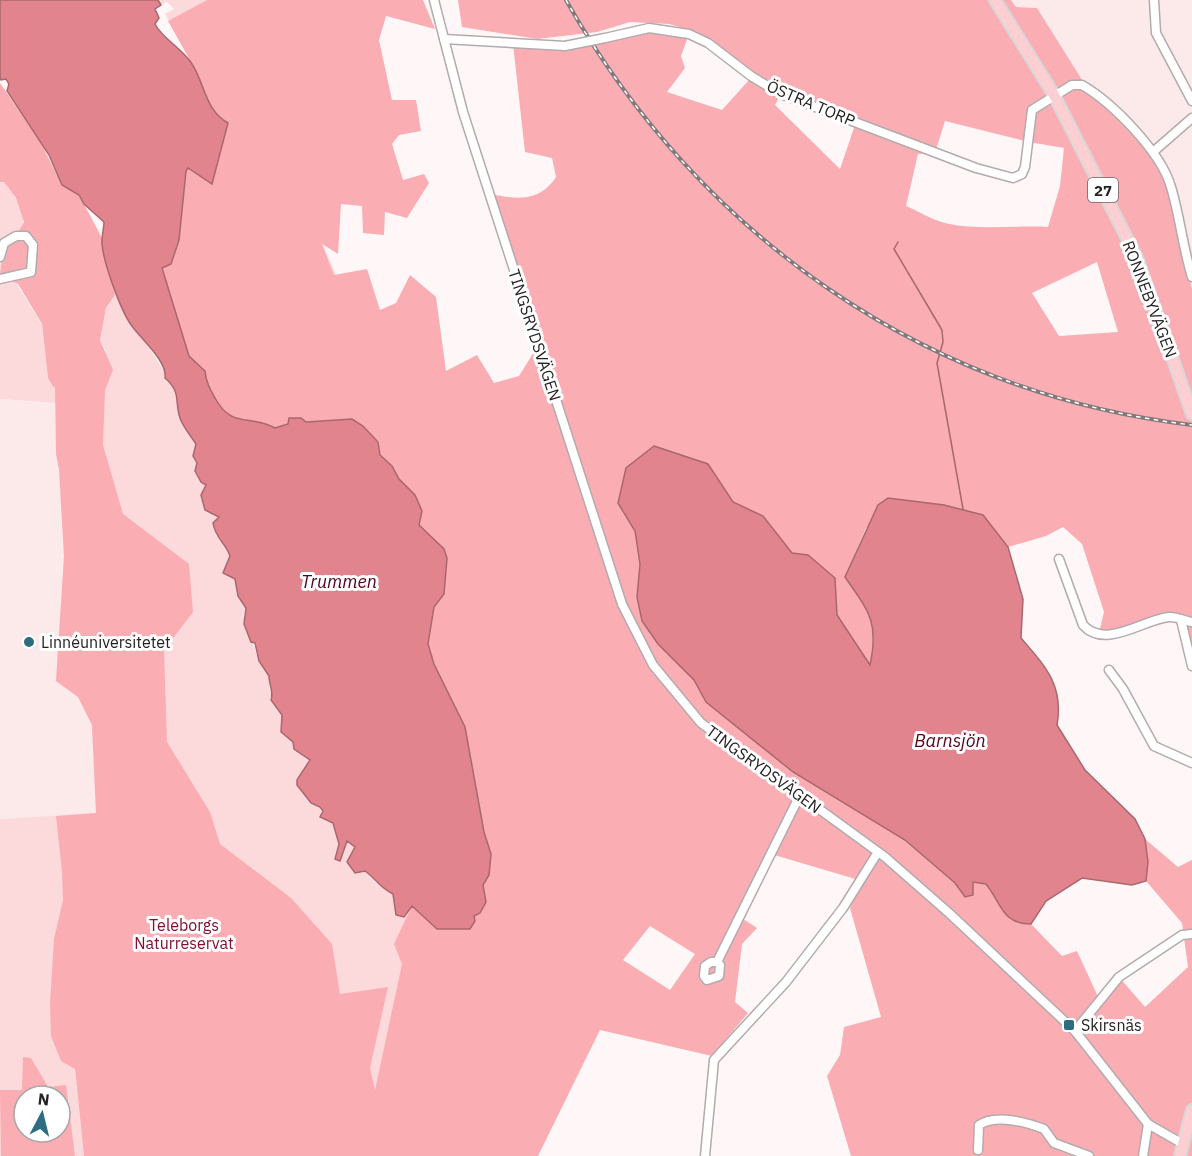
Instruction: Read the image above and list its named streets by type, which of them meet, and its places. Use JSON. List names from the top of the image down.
{
  "streets": {
    "main road": ["27", "RONNEBYVÄGEN"],
    "street": ["ÖSTRA TORP", "TINGSRYDSVÄGEN"]
  },
  "crossings": [
    ["ÖSTRA TORP", "RONNEBYVÄGEN"],
    ["ÖSTRA TORP", "TINGSRYDSVÄGEN"]
  ],
  "water": ["Trummen", "Barnsjön"],
  "parks": ["Teleborgs Naturreservat"],
  "places": {
    "other": ["Linnéuniversitetet"],
    "transit": ["Skirsnäs"]
  },
  "north": "top"
}
